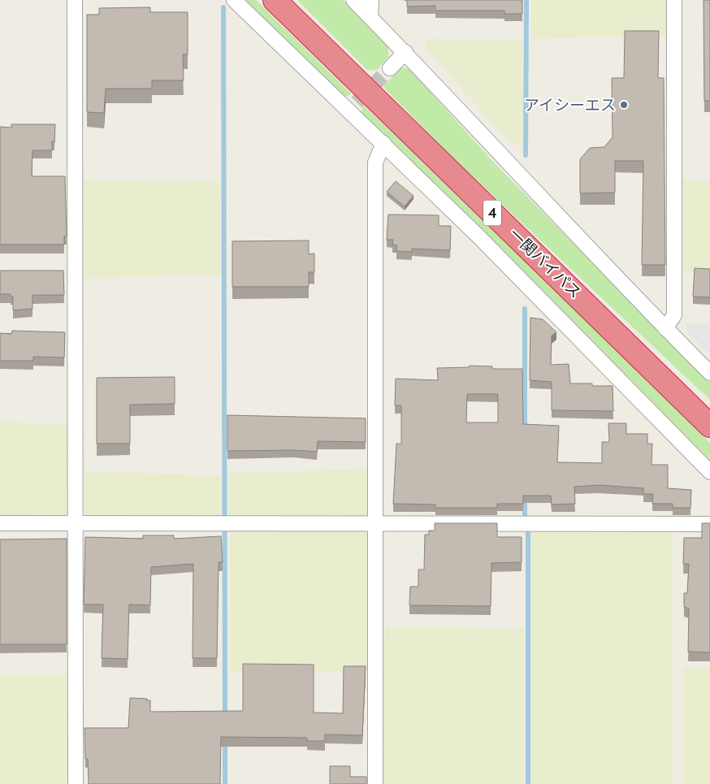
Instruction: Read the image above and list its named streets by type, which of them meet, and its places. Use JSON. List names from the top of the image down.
{
  "streets": {
    "highway": ["4", "一関バイパス"]
  },
  "places": ["アイシーエス"]
}
